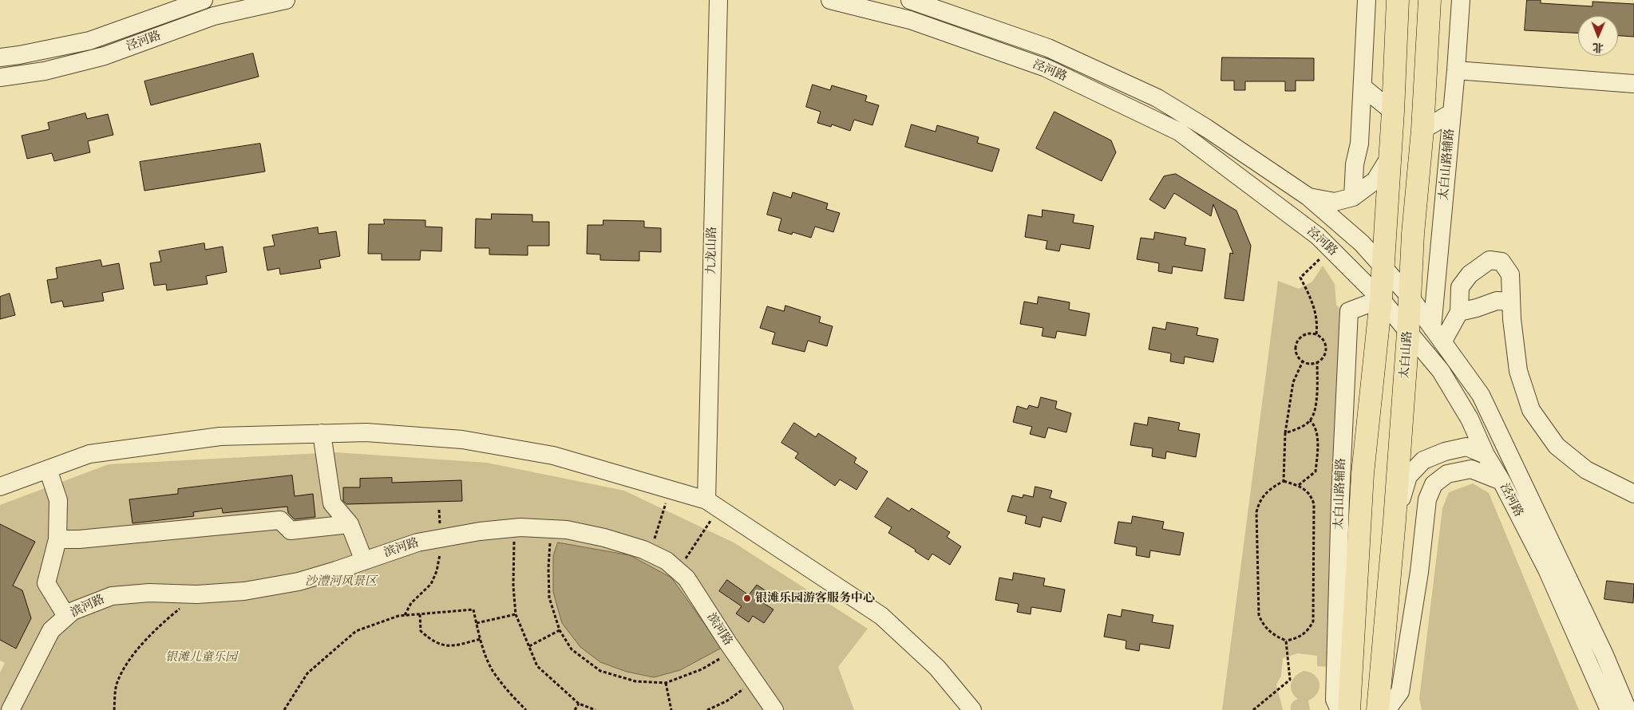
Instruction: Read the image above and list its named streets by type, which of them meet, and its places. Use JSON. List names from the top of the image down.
{
  "streets": {
    "main road": ["太白山路"],
    "street": [
      "泾河路",
      "太白山路辅路",
      "九龙山路",
      "滨河路"
    ]
  },
  "crossings": [
    ["泾河路", "太白山路辅路"],
    ["泾河路", "太白山路"]
  ],
  "parks": ["沙澧河风景区", "银滩儿童乐园"],
  "places": ["银滩乐园游客服务中心"],
  "north": "bottom"
}
